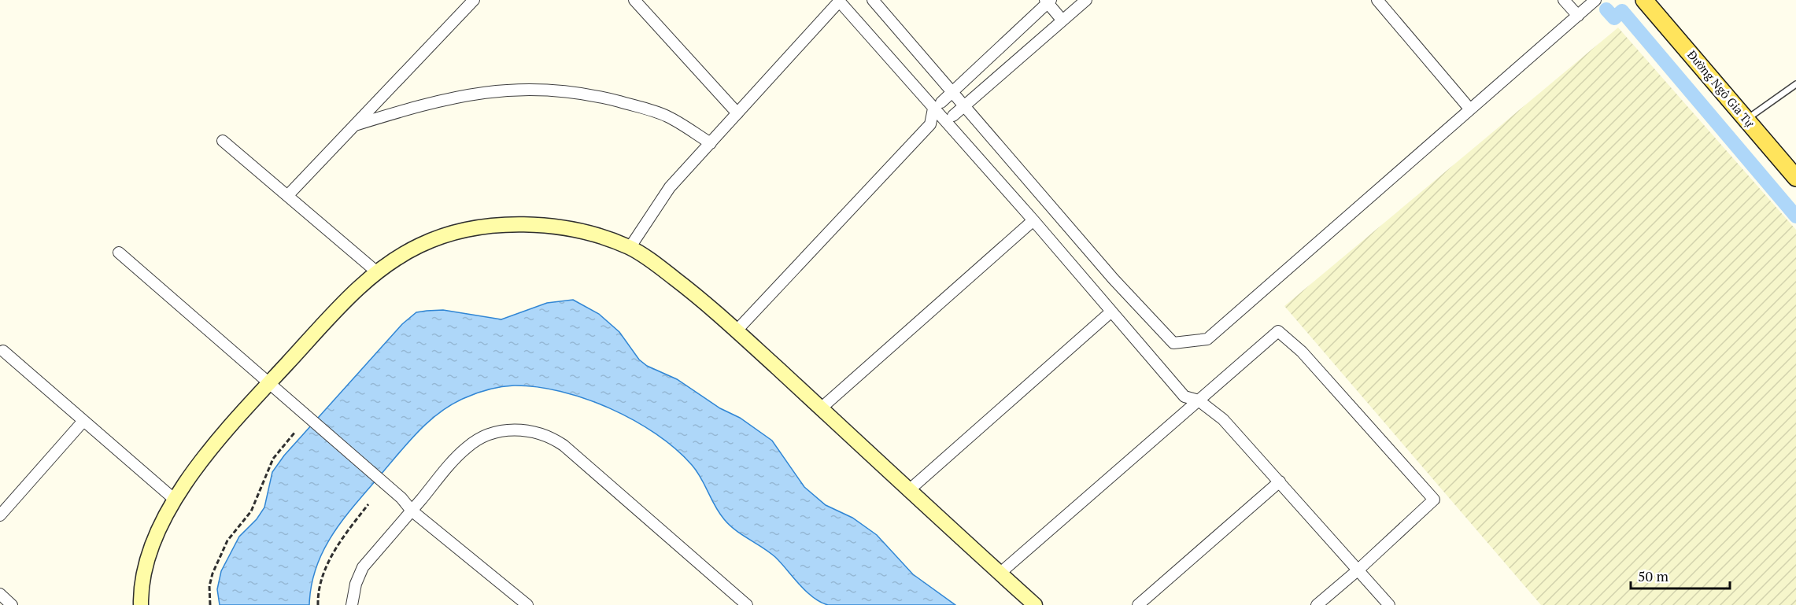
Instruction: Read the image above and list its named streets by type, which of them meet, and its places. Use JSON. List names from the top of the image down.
{
  "streets": {
    "main road": ["Đường Ngô Gia Tự"]
  },
  "scale_bar": "50 m"
}
